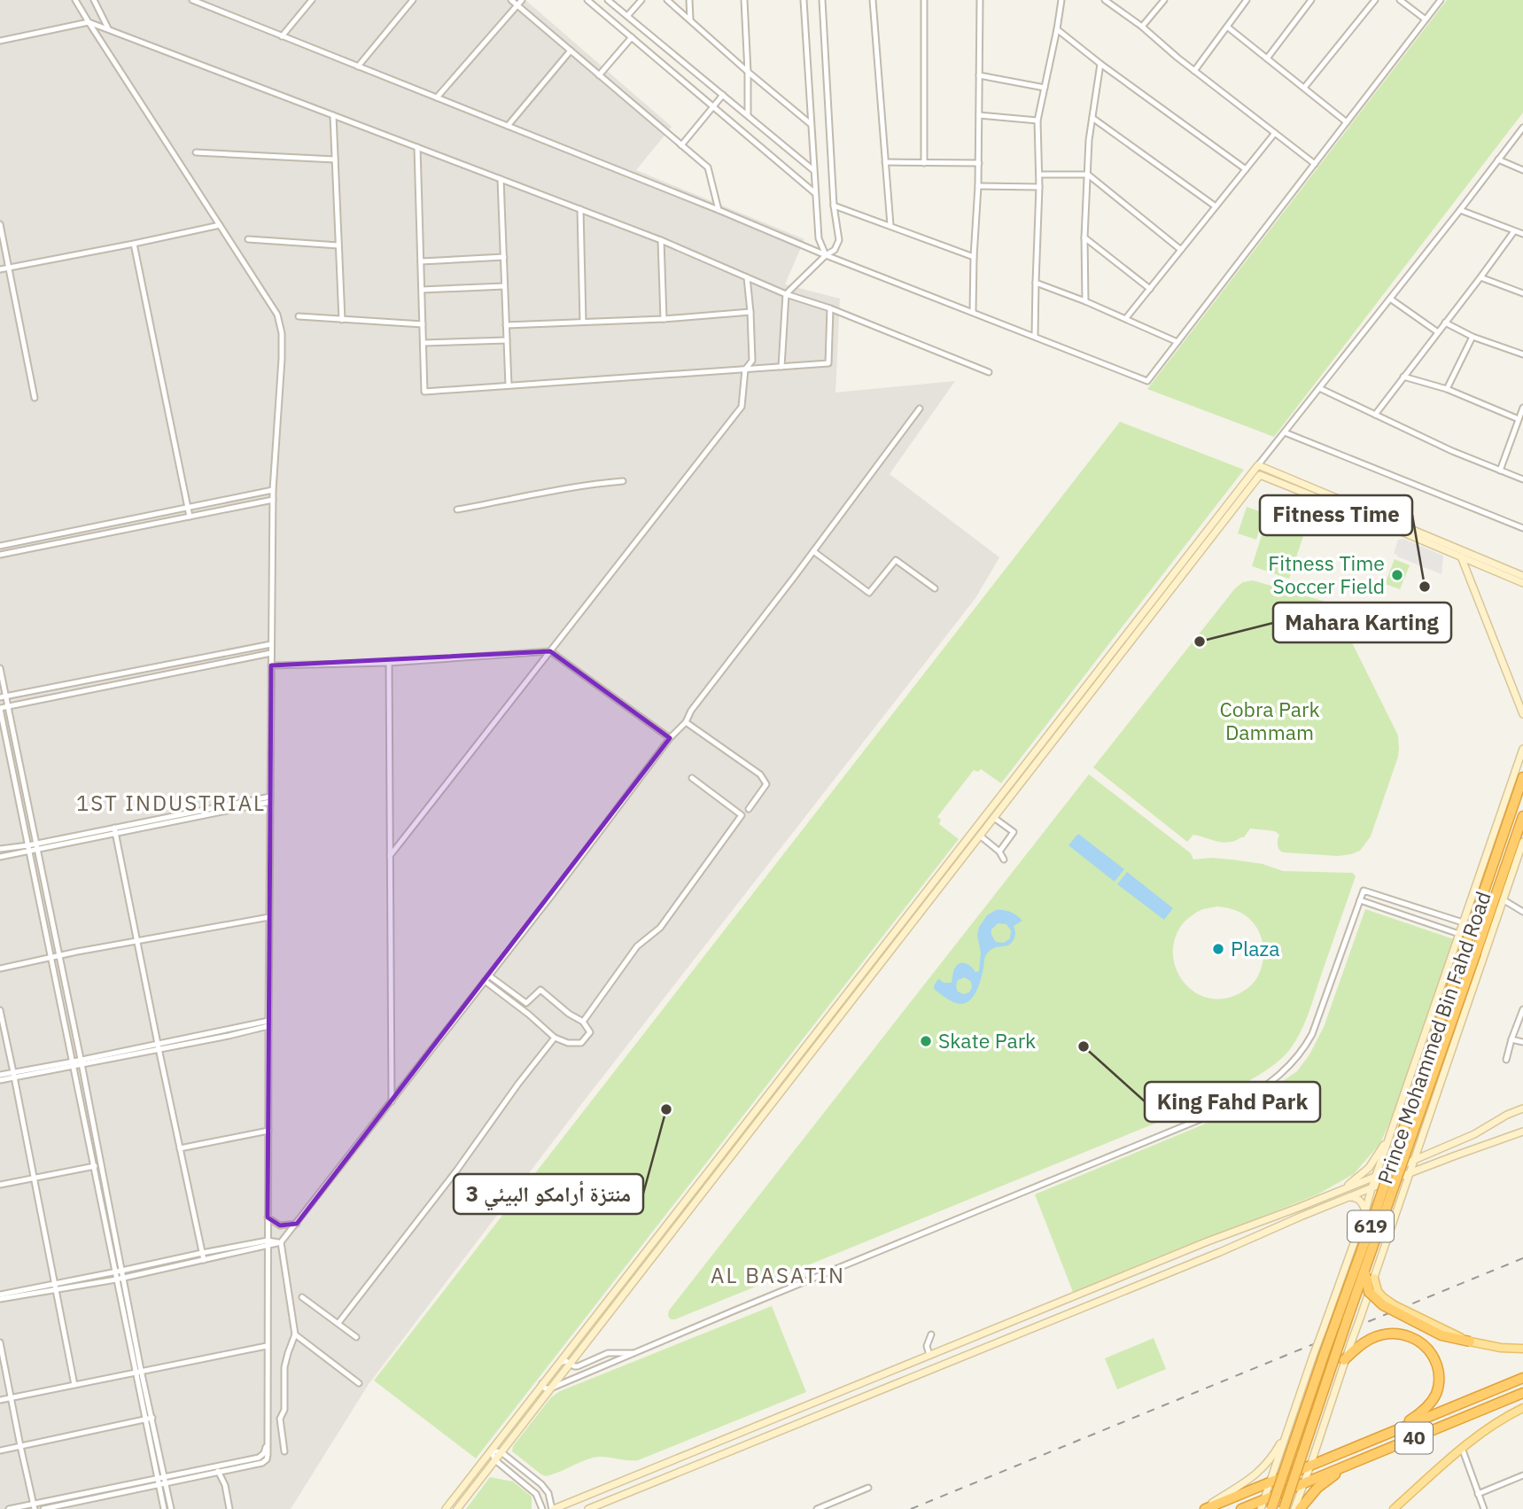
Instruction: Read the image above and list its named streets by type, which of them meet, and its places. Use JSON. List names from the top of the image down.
{
  "streets": {
    "highway": ["Prince Mohammed Bin Fahd Road", "619", "40"]
  },
  "districts": ["1ST INDUSTRIAL", "AL BASATIN"],
  "parks": ["Cobra Park Dammam"],
  "places": [
    "Fitness Time Soccer Field",
    "Fitness Time",
    "Mahara Karting",
    "Plaza",
    "Skate Park",
    "King Fahd Park",
    "منتزة أرامكو البيئي 3"
  ]
}
